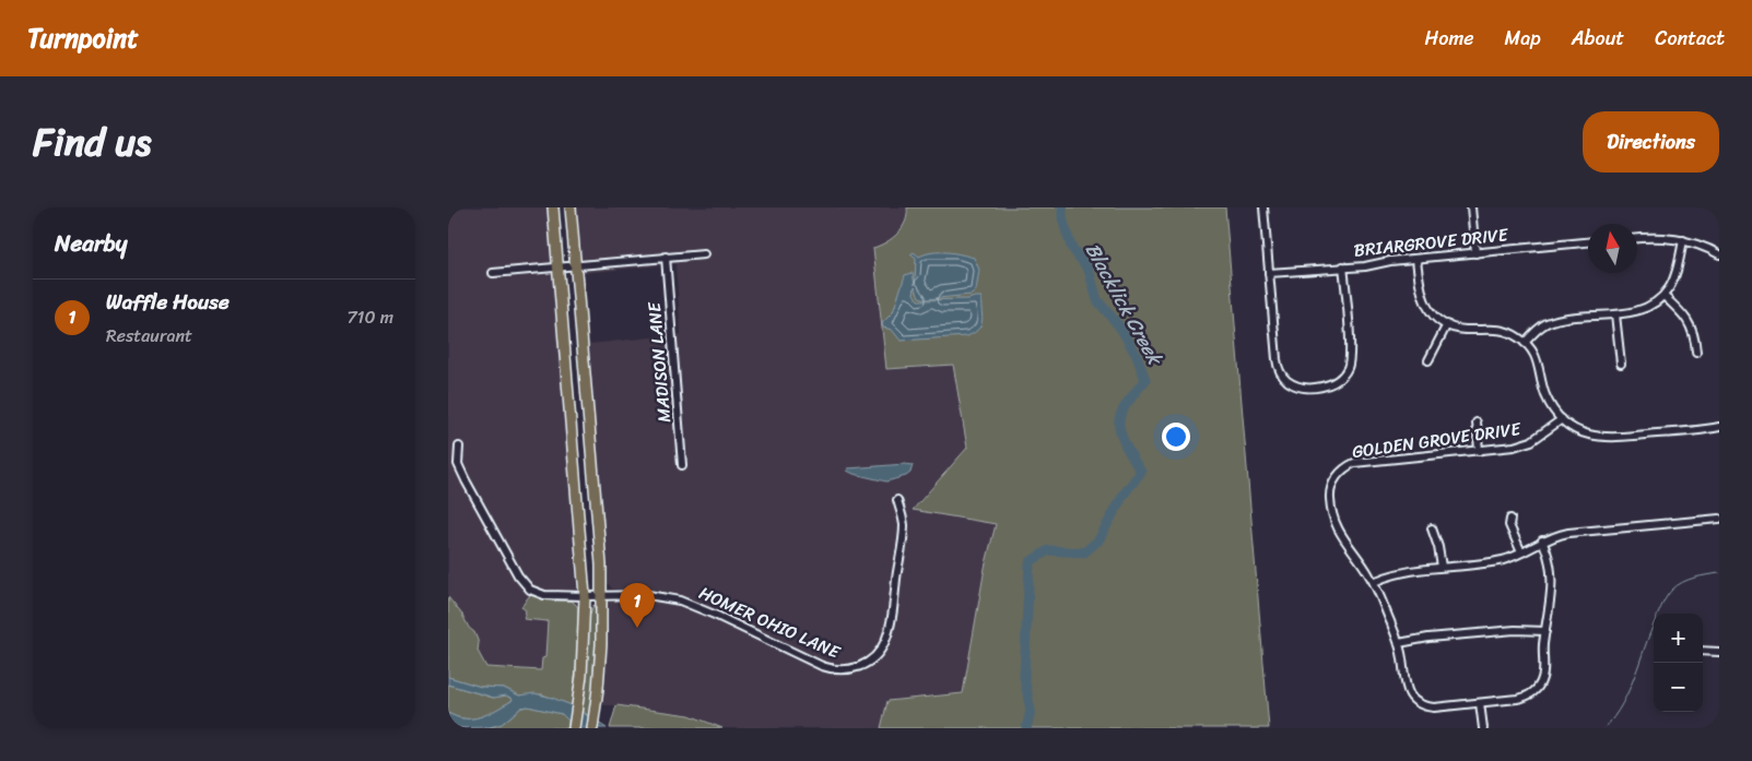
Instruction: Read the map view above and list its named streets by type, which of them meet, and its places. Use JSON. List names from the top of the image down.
{
  "streets": {
    "street": [
      "BRIARGROVE DRIVE",
      "MADISON LANE",
      "GOLDEN GROVE DRIVE",
      "HOMER OHIO LANE"
    ]
  },
  "water": ["Blacklick Creek"],
  "north": "top",
  "page": {
    "header": "Turnpoint",
    "nav": [
      "Home",
      "Map",
      "About",
      "Contact"
    ],
    "title": "Find us",
    "buttons": "Directions",
    "heading": "Nearby",
    "list": [
      {
        "mark": "1",
        "name": "Waffle House",
        "note": "Restaurant",
        "value": "710 m"
      }
    ],
    "pins": "1",
    "map_buttons": ["+", "−"]
  }
}
